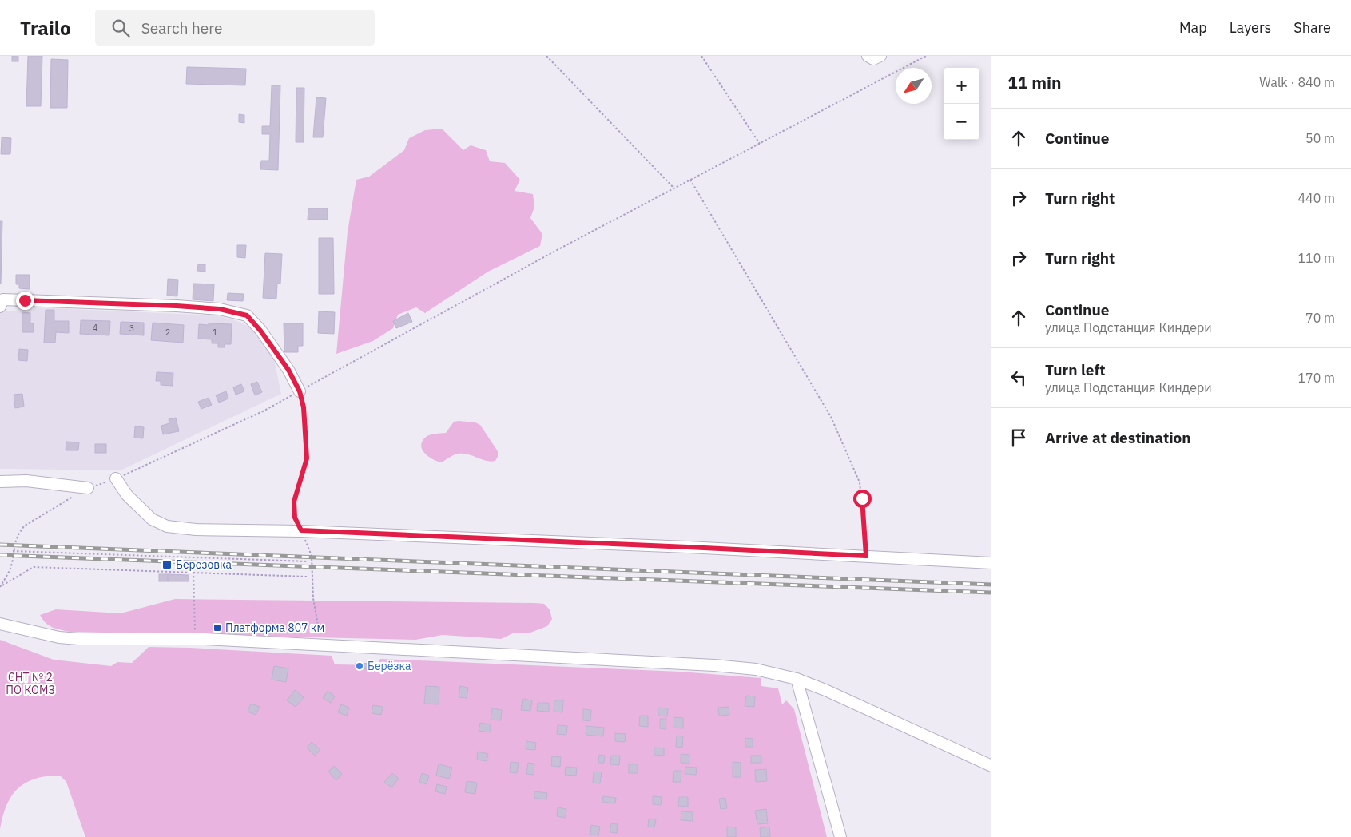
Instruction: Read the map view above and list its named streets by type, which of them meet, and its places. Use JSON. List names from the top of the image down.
{
  "parks": ["СНТ № 2 ПО КОМЗ"],
  "places": {
    "transit": ["Березовка", "Платформа 807 км"],
    "other": ["Берёзка"]
  },
  "house_numbers": [
    "4",
    "3",
    "2",
    "1"
  ],
  "north": "bottom left",
  "page": {
    "header": "Trailo",
    "search": "Search here",
    "nav": ["Map", "Layers", "Share"],
    "heading": ["11 min", "Walk · 840 m"],
    "map_buttons": ["+", "−"],
    "list": [
      ["Continue", "50 m"],
      ["Turn right", "440 m"],
      ["Turn right", "110 m"],
      ["Continue", "улица Подстанция Киндери", "70 m"],
      ["Turn left", "улица Подстанция Киндери", "170 m"],
      "Arrive at destination"
    ]
  }
}
